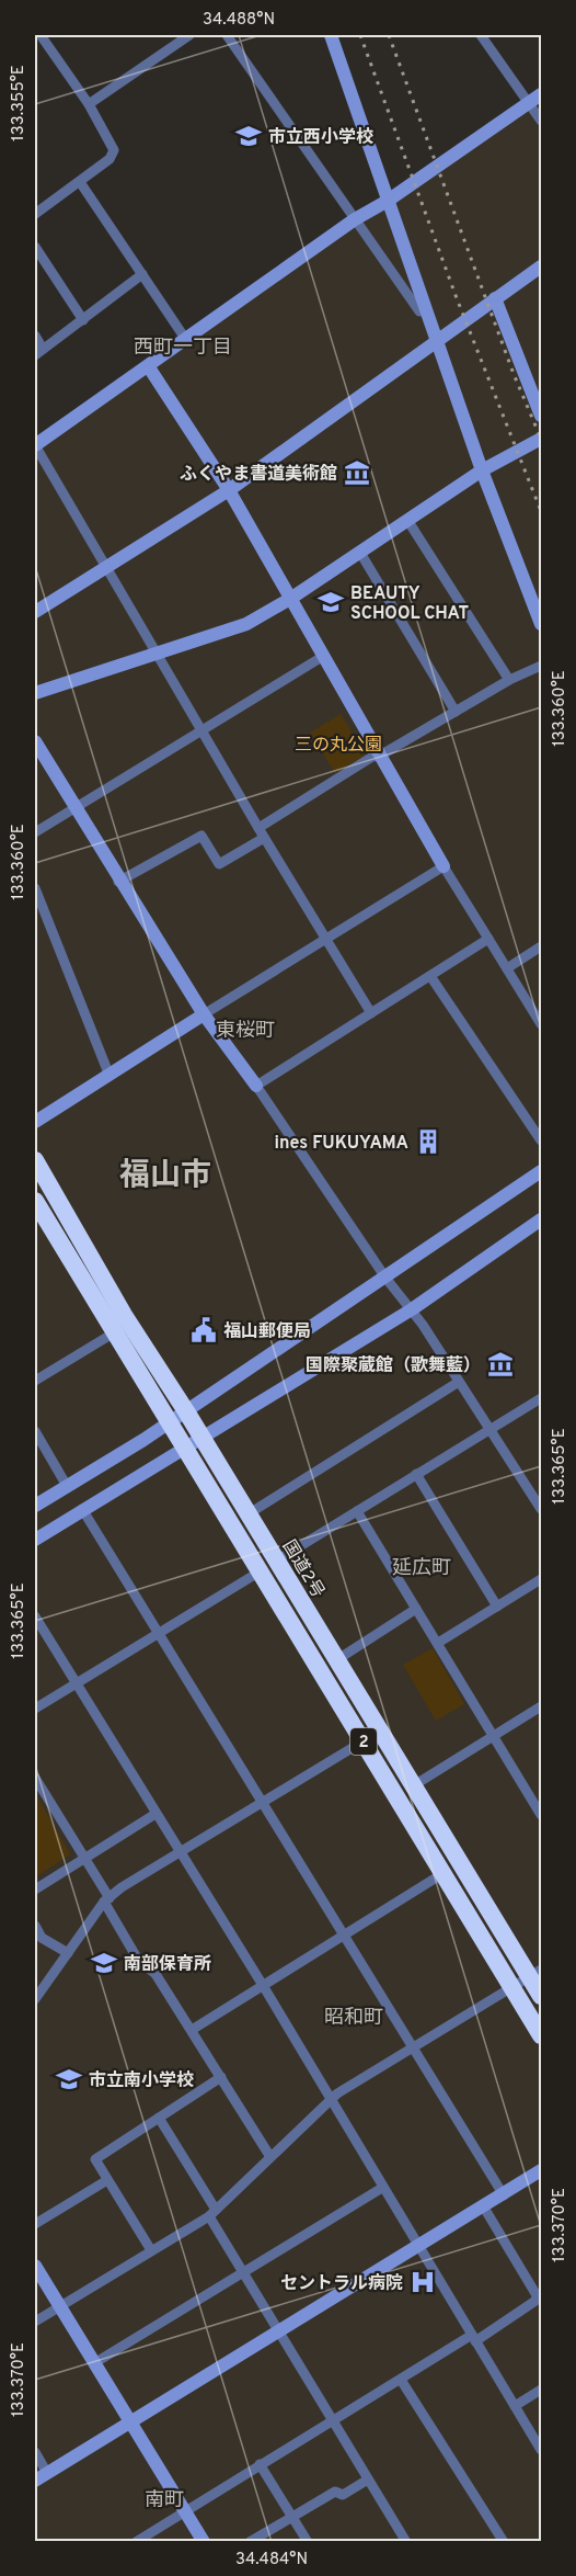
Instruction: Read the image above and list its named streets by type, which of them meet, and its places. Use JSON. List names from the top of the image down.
{
  "streets": {
    "highway": ["国道2号", "2"]
  },
  "districts": [
    "西町一丁目",
    "東桜町",
    "福山市",
    "延広町",
    "昭和町",
    "南町"
  ],
  "parks": ["三の丸公園"],
  "places": {
    "school or university": [
      "市立西小学校",
      "BEAUTY SCHOOL CHAT",
      "南部保育所",
      "市立南小学校"
    ],
    "museum": ["ふくやま書道美術館", "国際聚蔵館（歌舞藍）"],
    "building": ["ines FUKUYAMA"],
    "public building": ["福山郵便局"],
    "hospital": ["セントラル病院"]
  },
  "coordinates": [
    "34.488°N",
    "133.355°E",
    "133.360°E",
    "133.365°E",
    "133.370°E",
    "34.484°N"
  ]
}
